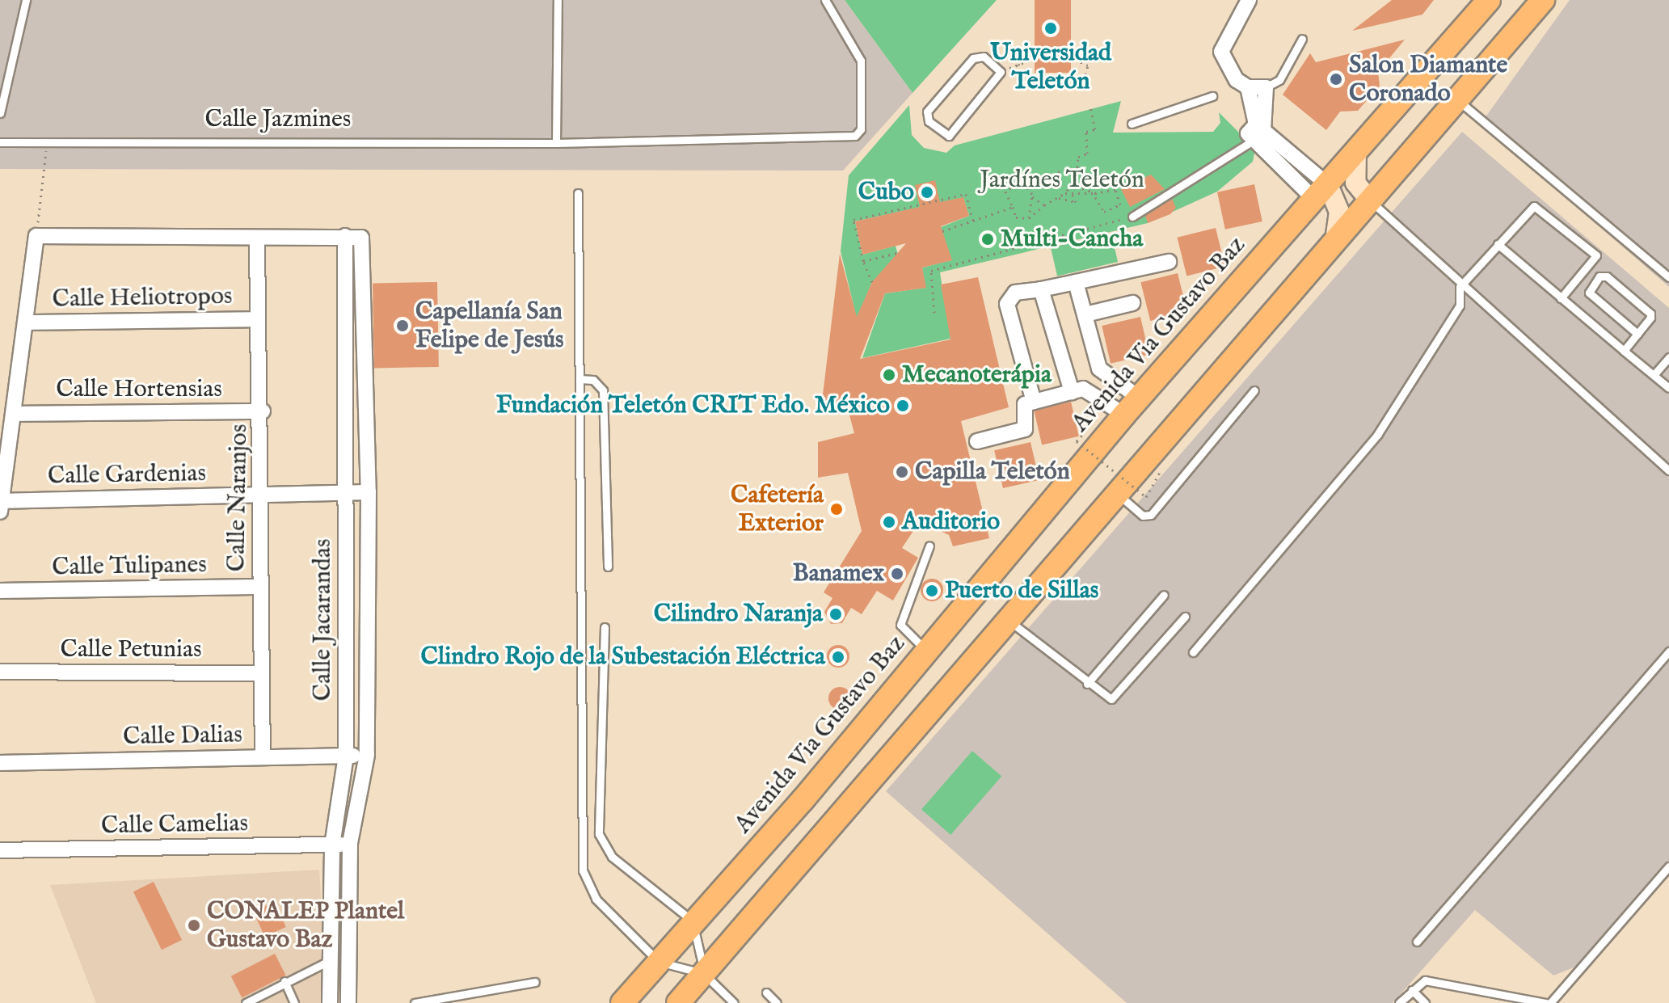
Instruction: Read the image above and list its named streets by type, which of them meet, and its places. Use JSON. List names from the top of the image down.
{
  "streets": {
    "main road": ["Avenida Via Gustavo Baz"],
    "street": [
      "Calle Heliotropos",
      "Calle Hortensias",
      "Calle Gardenias",
      "Calle Naranjos",
      "Calle Tulipanes",
      "Calle Jacarandas",
      "Calle Petunias",
      "Calle Dalias",
      "Calle Camelias"
    ],
    "lane": ["Calle Jazmines"]
  },
  "crossings": [
    ["Calle Heliotropos", "Calle Naranjos"],
    ["Calle Hortensias", "Calle Naranjos"],
    ["Calle Gardenias", "Calle Naranjos"],
    ["Calle Gardenias", "Calle Jacarandas"],
    ["Calle Naranjos", "Calle Tulipanes"],
    ["Calle Naranjos", "Calle Petunias"],
    ["Calle Naranjos", "Calle Dalias"],
    ["Calle Jacarandas", "Calle Dalias"],
    ["Calle Jacarandas", "Calle Camelias"]
  ],
  "parks": ["Jardínes Teletón"],
  "places": [
    "Universidad Teletón",
    "Salon Diamante Coronado",
    "Cubo",
    "Multi-Cancha",
    "Capellanía San Felipe de Jesús",
    "Mecanoterápia",
    "Fundación Teletón CRIT Edo. México",
    "Capilla Teletón",
    "Cafetería Exterior",
    "Auditorio",
    "Banamex",
    "Puerto de Sillas",
    "Cilindro Naranja",
    "Clindro Rojo de la Subestación Eléctrica",
    "CONALEP Plantel Gustavo Baz"
  ]
}
